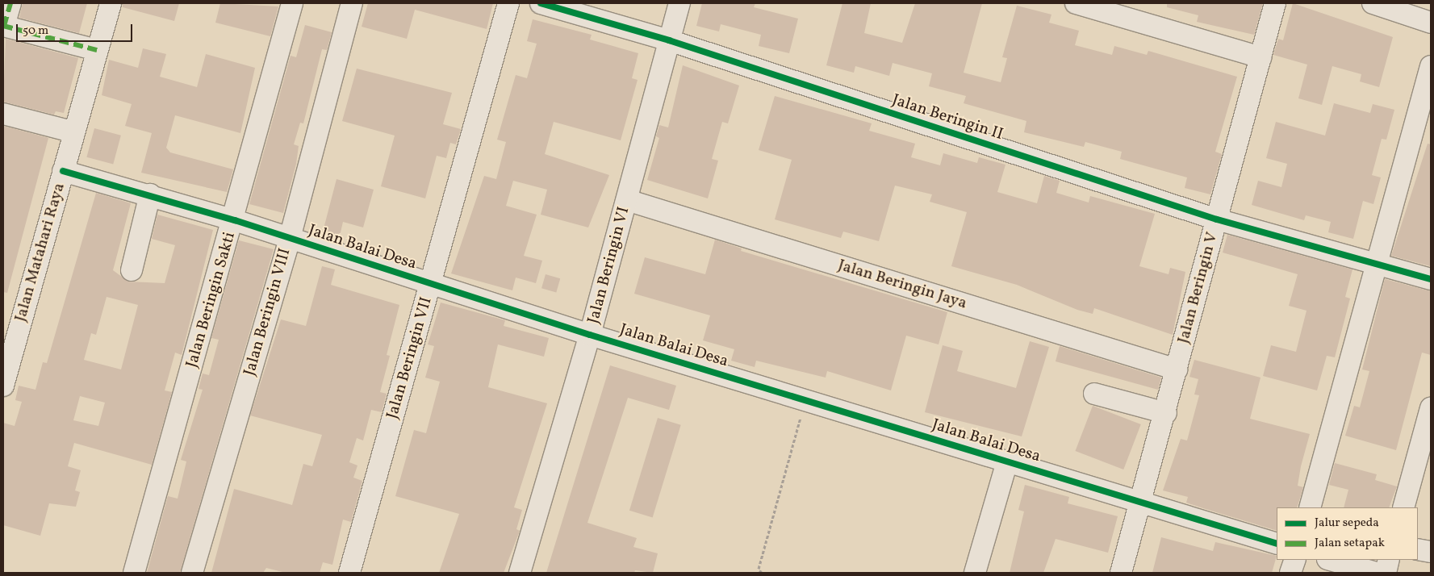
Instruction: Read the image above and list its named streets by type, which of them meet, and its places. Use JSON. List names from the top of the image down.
{
  "streets": {
    "street": [
      "Jalan Beringin II",
      "Jalan Balai Desa",
      "Jalan Matahari Raya",
      "Jalan Beringin VI",
      "Jalan Beringin Jaya",
      "Jalan Beringin V",
      "Jalan Beringin Sakti",
      "Jalan Beringin VIII",
      "Jalan Beringin VII"
    ]
  },
  "crossings": [
    ["Jalan Beringin II", "Jalan Beringin VI"],
    ["Jalan Beringin II", "Jalan Beringin V"],
    ["Jalan Balai Desa", "Jalan Matahari Raya"],
    ["Jalan Balai Desa", "Jalan Beringin VI"],
    ["Jalan Balai Desa", "Jalan Beringin V"],
    ["Jalan Balai Desa", "Jalan Beringin Sakti"],
    ["Jalan Balai Desa", "Jalan Beringin VIII"],
    ["Jalan Balai Desa", "Jalan Beringin VII"],
    ["Jalan Beringin VI", "Jalan Beringin Jaya"],
    ["Jalan Beringin Jaya", "Jalan Beringin V"]
  ],
  "legend": ["Jalur sepeda", "Jalan setapak"],
  "scale_bar": "50 m"
}
